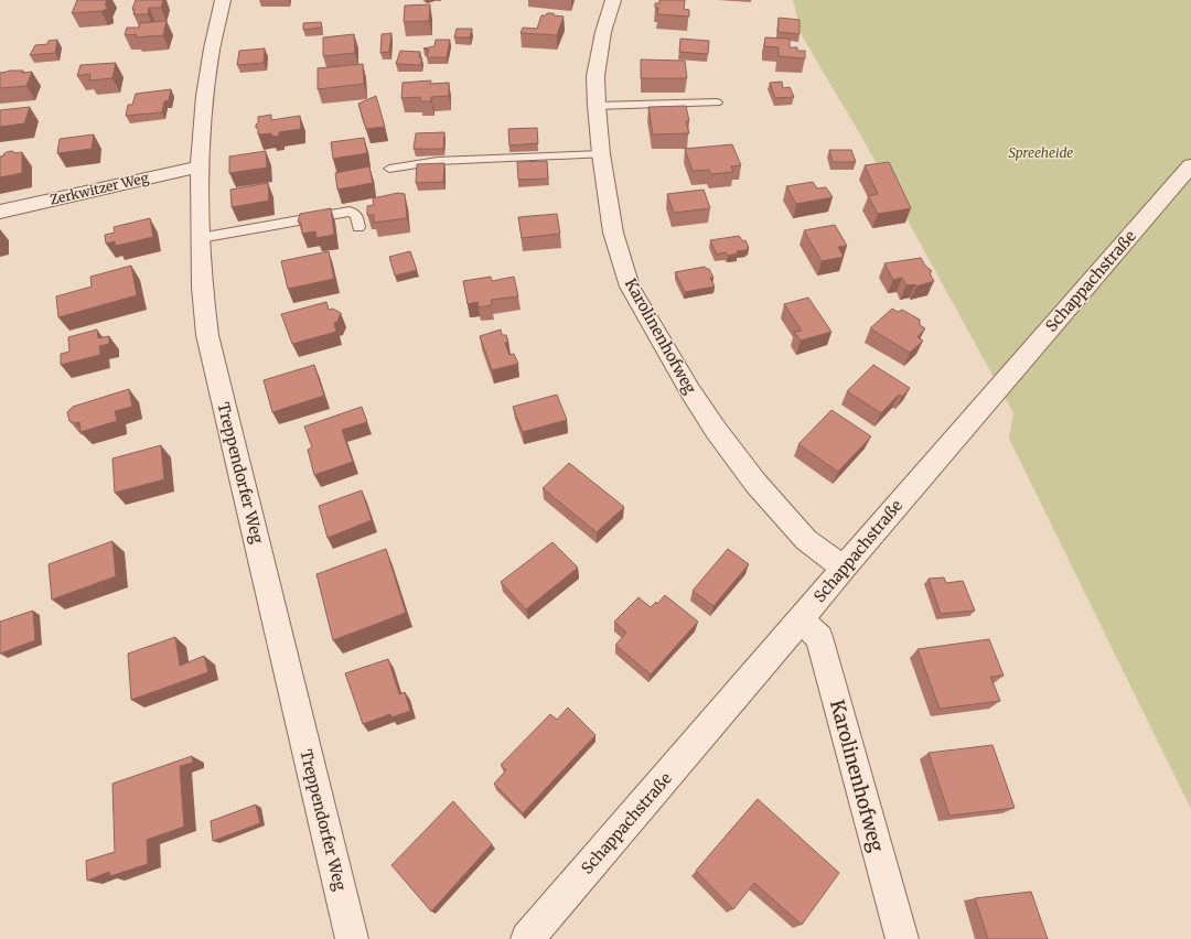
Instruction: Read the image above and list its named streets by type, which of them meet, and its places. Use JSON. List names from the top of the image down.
{
  "streets": {
    "street": [
      "Zerkwitzer Weg",
      "Schappachstraße",
      "Karolinenhofweg",
      "Treppendorfer Weg"
    ]
  },
  "crossings": [
    ["Zerkwitzer Weg", "Treppendorfer Weg"],
    ["Schappachstraße", "Karolinenhofweg"]
  ],
  "parks": ["Spreeheide"]
}
